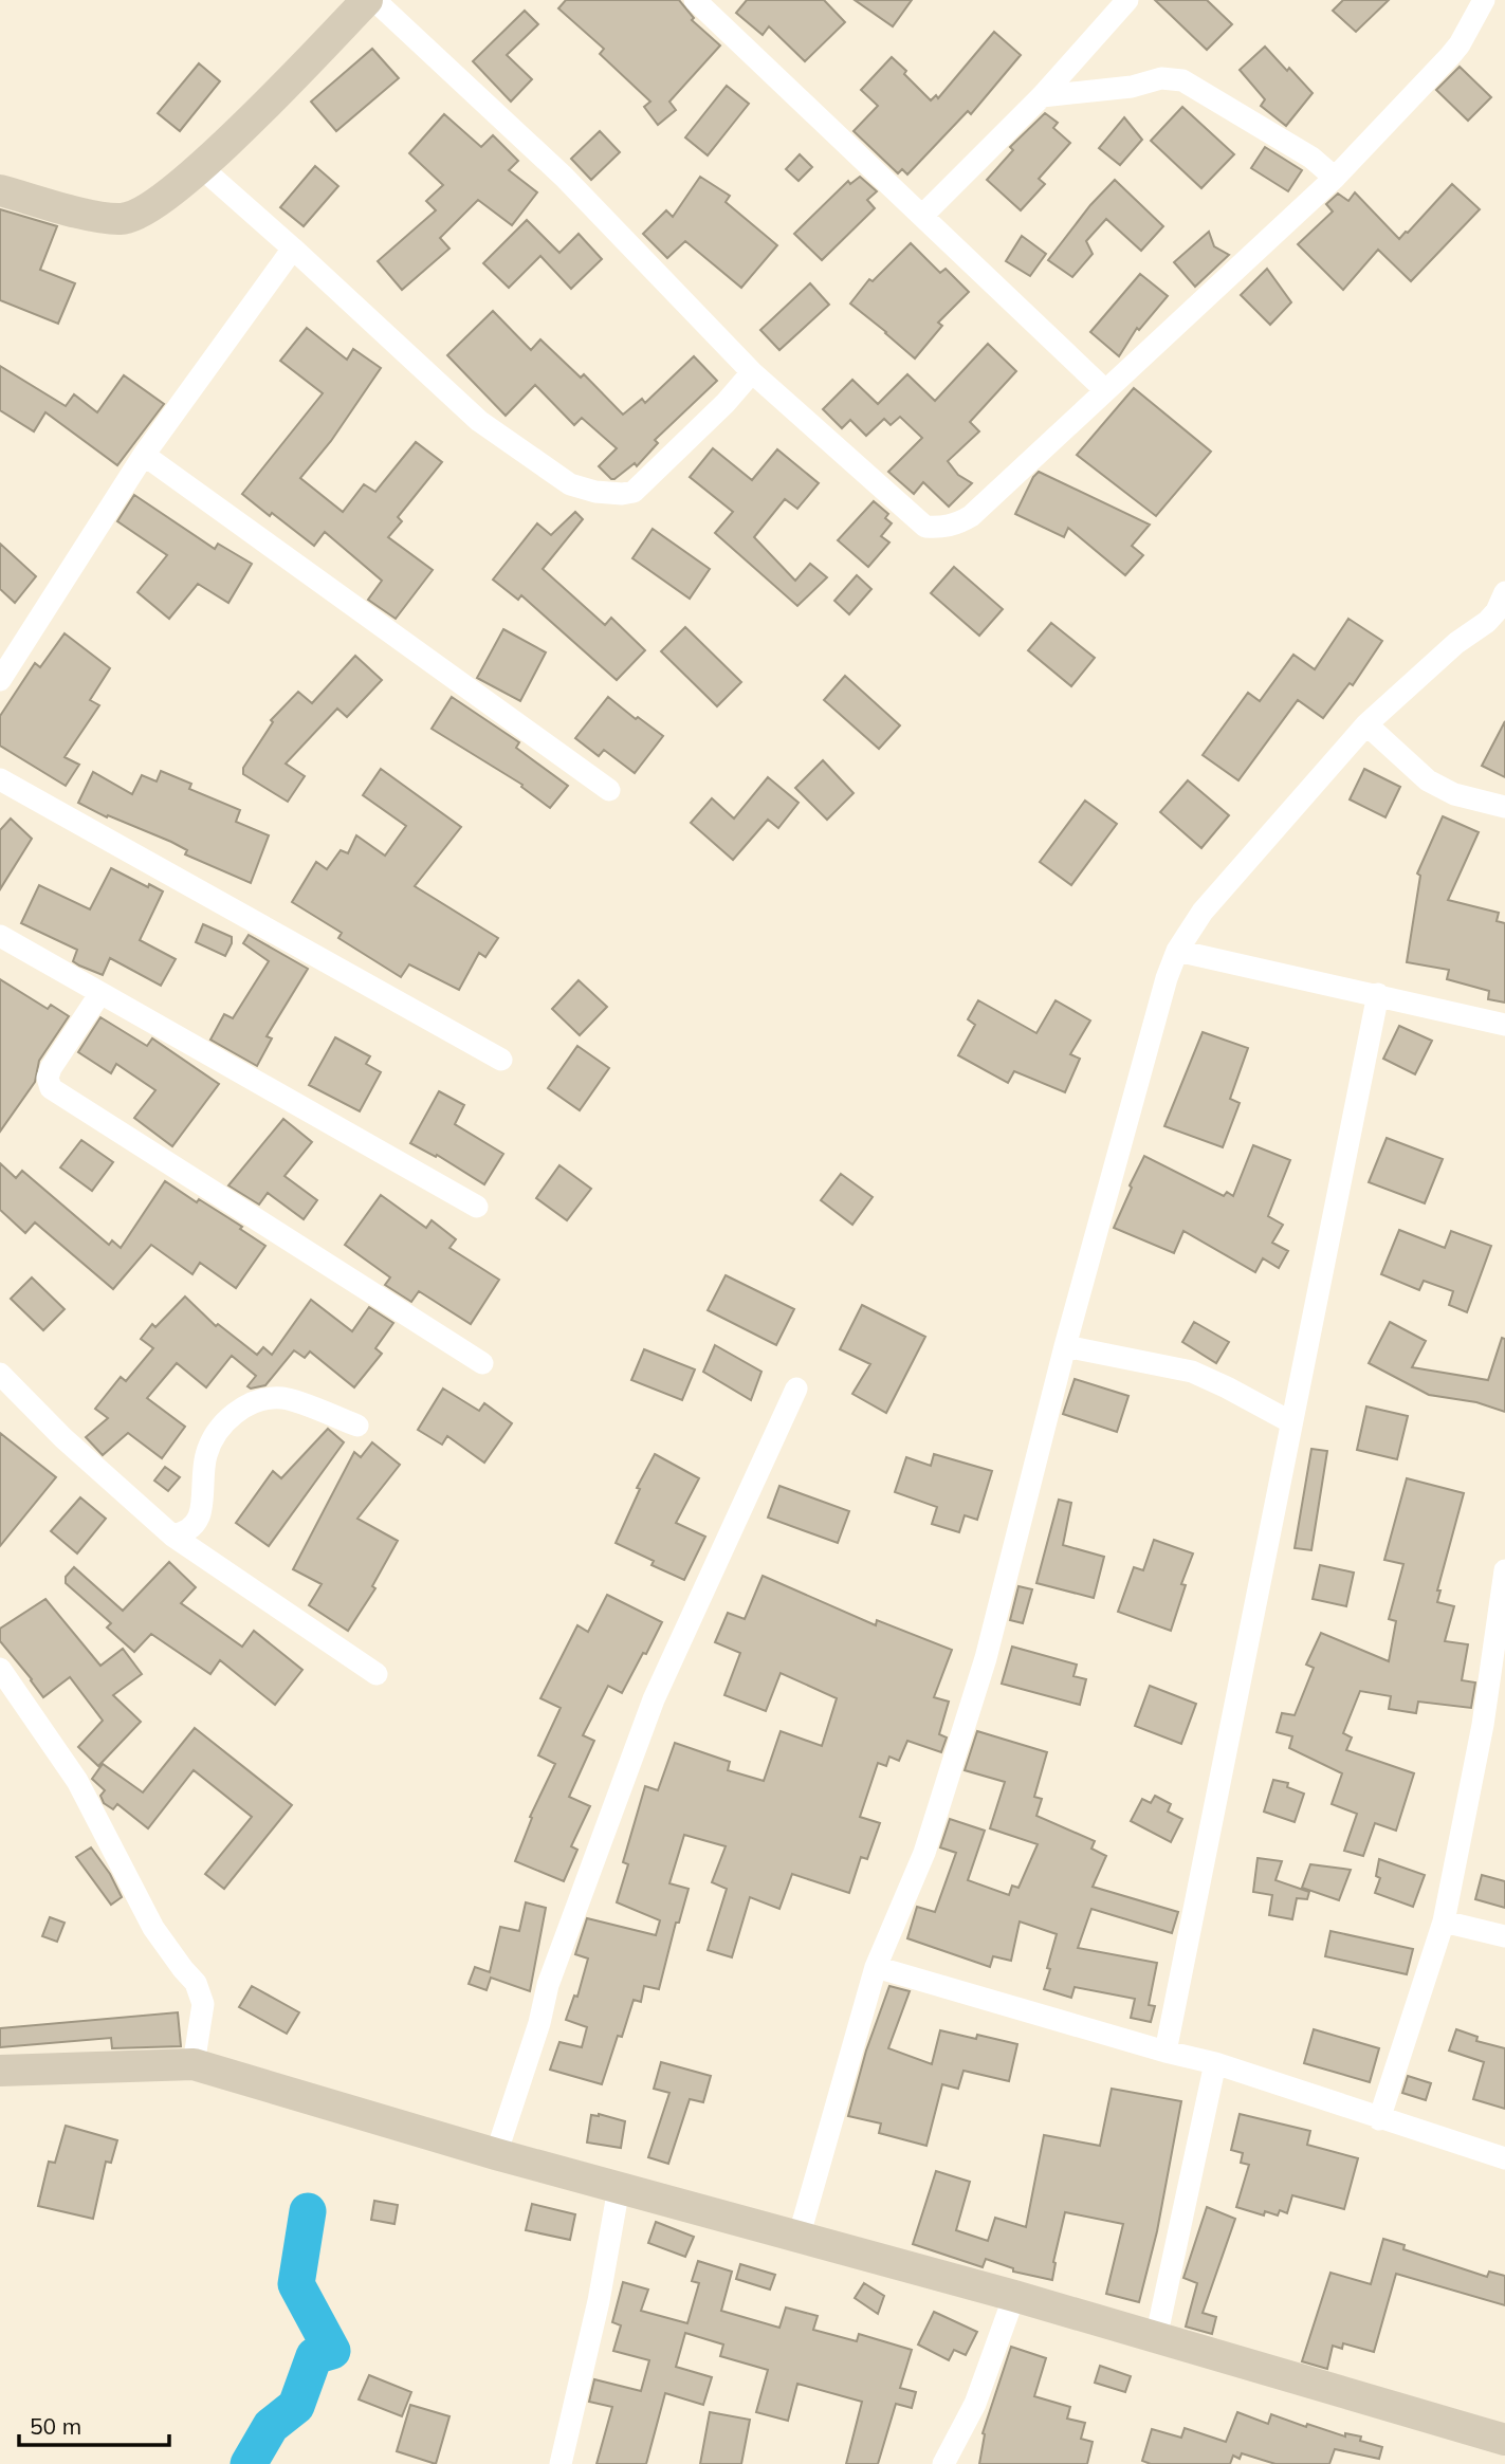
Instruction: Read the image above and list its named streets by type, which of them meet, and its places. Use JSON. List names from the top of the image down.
{
  "scale_bar": "50 m"
}
